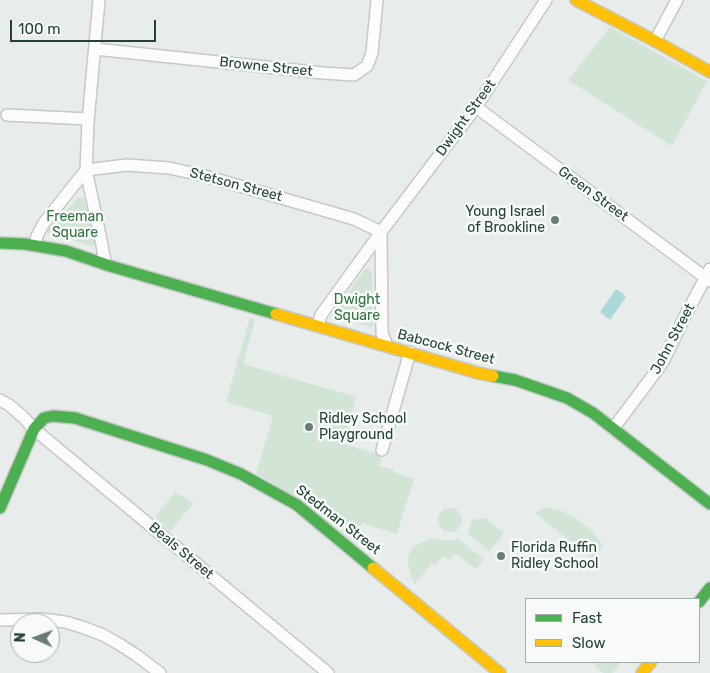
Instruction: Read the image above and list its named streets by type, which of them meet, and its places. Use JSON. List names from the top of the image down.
{
  "streets": {
    "street": [
      "Browne Street",
      "Dwight Street",
      "Stetson Street",
      "Green Street",
      "John Street",
      "Babcock Street",
      "Stedman Street",
      "Beals Street"
    ]
  },
  "crossings": [
    ["Dwight Street", "Stetson Street"],
    ["Dwight Street", "Green Street"],
    ["Dwight Street", "Babcock Street"],
    ["Green Street", "John Street"],
    ["John Street", "Babcock Street"],
    ["Stedman Street", "Beals Street"]
  ],
  "parks": ["Freeman Square", "Dwight Square"],
  "places": ["Young Israel of Brookline", "Ridley School Playground", "Florida Ruffin Ridley School"],
  "legend": ["Fast", "Slow"],
  "scale_bar": "100 m",
  "north": "left"
}
